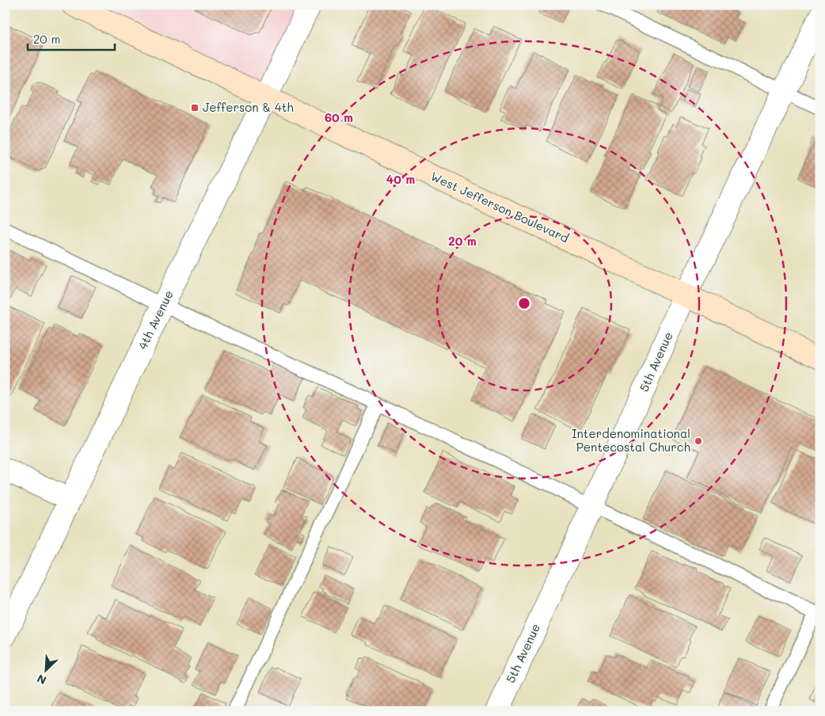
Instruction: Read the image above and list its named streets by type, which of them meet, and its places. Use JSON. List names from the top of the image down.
{
  "streets": {
    "main road": ["West Jefferson Boulevard"],
    "street": ["4th Avenue", "5th Avenue"]
  },
  "crossings": [
    ["West Jefferson Boulevard", "4th Avenue"],
    ["West Jefferson Boulevard", "5th Avenue"]
  ],
  "places": {
    "transit": ["Jefferson & 4th"],
    "other": ["Interdenominational Pentecostal Church"]
  },
  "scale_bar": "20 m",
  "north": "bottom left",
  "rings": ["60 m", "40 m", "20 m"]
}
